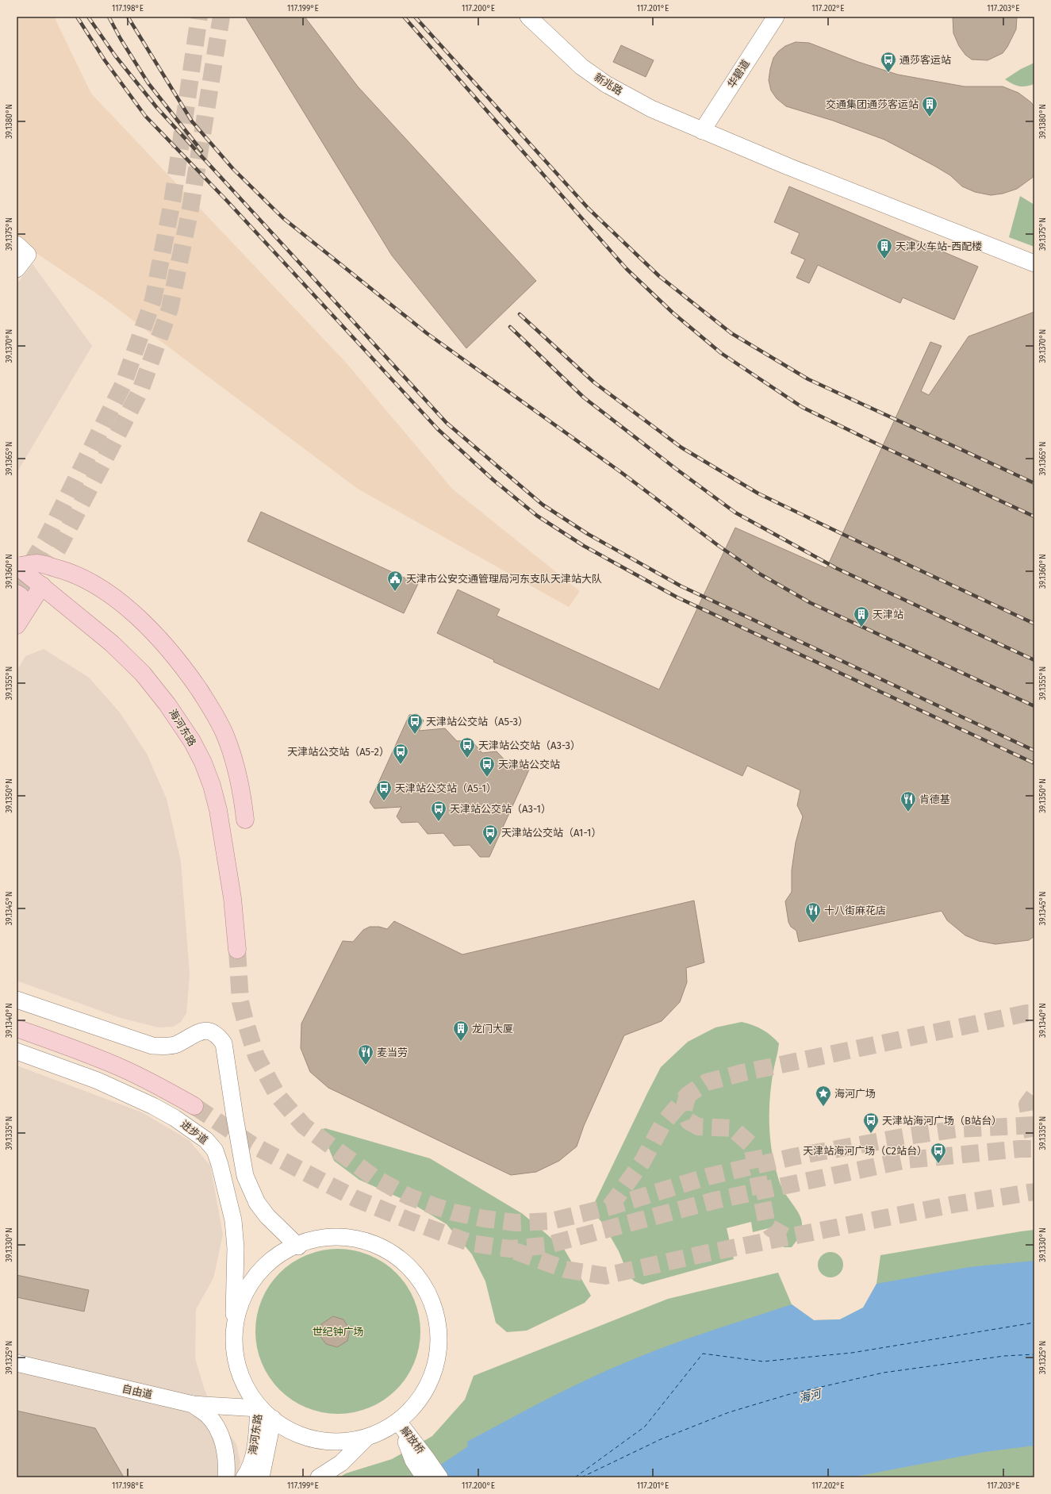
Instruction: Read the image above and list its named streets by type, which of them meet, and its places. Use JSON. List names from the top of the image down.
{
  "streets": {
    "main road": ["海河东路", "进步道"],
    "street": [
      "华碧道",
      "新兆路",
      "自由道",
      "解放桥"
    ]
  },
  "crossings": [
    ["华碧道", "新兆路"],
    ["海河东路", "进步道"],
    ["海河东路", "自由道"],
    ["进步道", "自由道"]
  ],
  "water": ["海河"],
  "parks": ["世纪钟广场"],
  "places": {
    "bus stop": [
      "通莎客运站",
      "天津站公交站（A5-3）",
      "天津站公交站（A3-3）",
      "天津站公交站（A5-2）",
      "天津站公交站",
      "天津站公交站（A5-1）",
      "天津站公交站（A3-1）",
      "天津站公交站（A1-1）",
      "天津站海河广场（B站台）",
      "天津站海河广场（C2站台）"
    ],
    "building": [
      "交通集团通莎客运站",
      "天津火车站-西配楼",
      "天津站",
      "龙门大厦"
    ],
    "public building": ["天津市公安交通管理局河东支队天津站大队"],
    "restaurant": ["肯德基", "十八街麻花店", "麦当劳"],
    "place": ["海河广场"]
  },
  "coordinates": [
    "117.198°E",
    "117.199°E",
    "117.200°E",
    "117.201°E",
    "117.202°E",
    "117.203°E",
    "39.1380°N",
    "39.1375°N",
    "39.1370°N",
    "39.1365°N",
    "39.1360°N",
    "39.1355°N",
    "39.1350°N",
    "39.1345°N",
    "39.1340°N",
    "39.1335°N",
    "39.1330°N",
    "39.1325°N"
  ]
}
